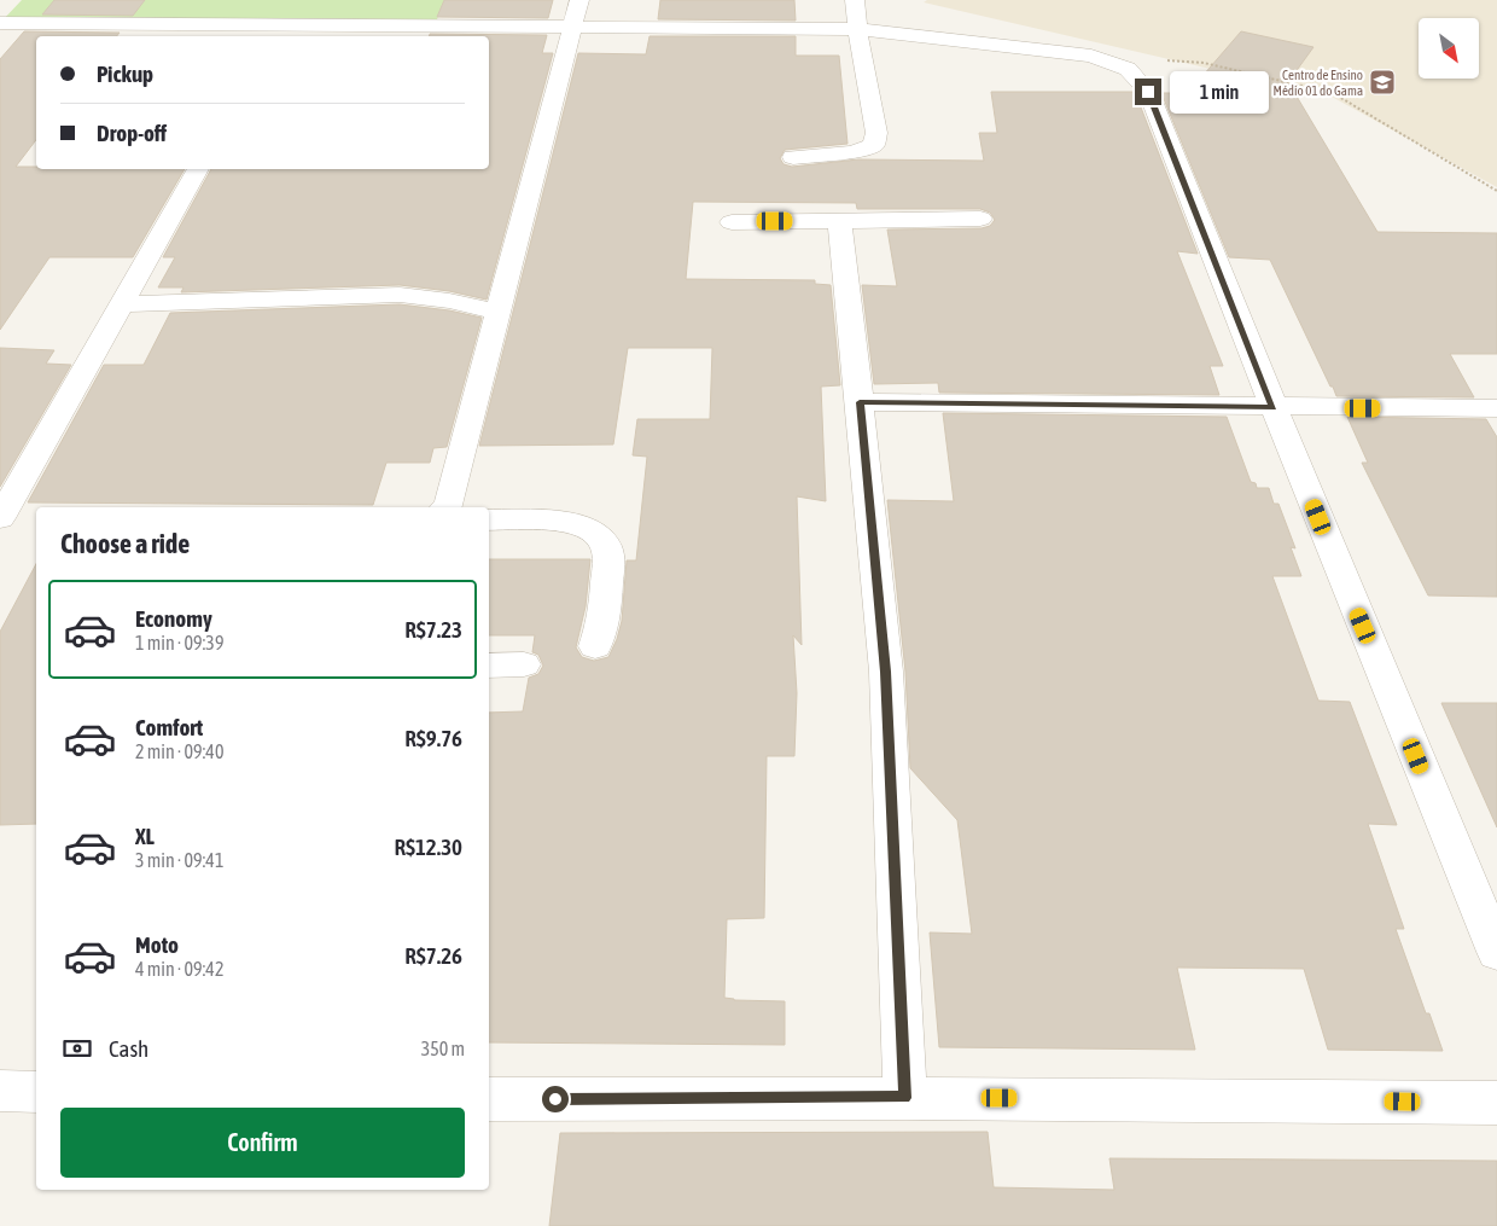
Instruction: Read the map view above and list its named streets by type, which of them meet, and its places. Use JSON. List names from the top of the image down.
{
  "places": {
    "school or university": ["Centro de Ensino Médio 01 do Gama"]
  },
  "north": "bottom right",
  "page": {
    "banner": ["Pickup", "Drop-off"],
    "bubble": "1 min",
    "heading": "Choose a ride",
    "list": [
      {
        "name": "Economy",
        "note": "1 min · 09:39",
        "value": "R$7.23"
      },
      {
        "name": "Comfort",
        "note": "2 min · 09:40",
        "value": "R$9.76"
      },
      {
        "name": "XL",
        "note": "3 min · 09:41",
        "value": "R$12.30"
      },
      {
        "name": "Moto",
        "note": "4 min · 09:42",
        "value": "R$7.26"
      }
    ],
    "pay": ["Cash", "350 m"],
    "buttons": "Confirm"
  }
}
